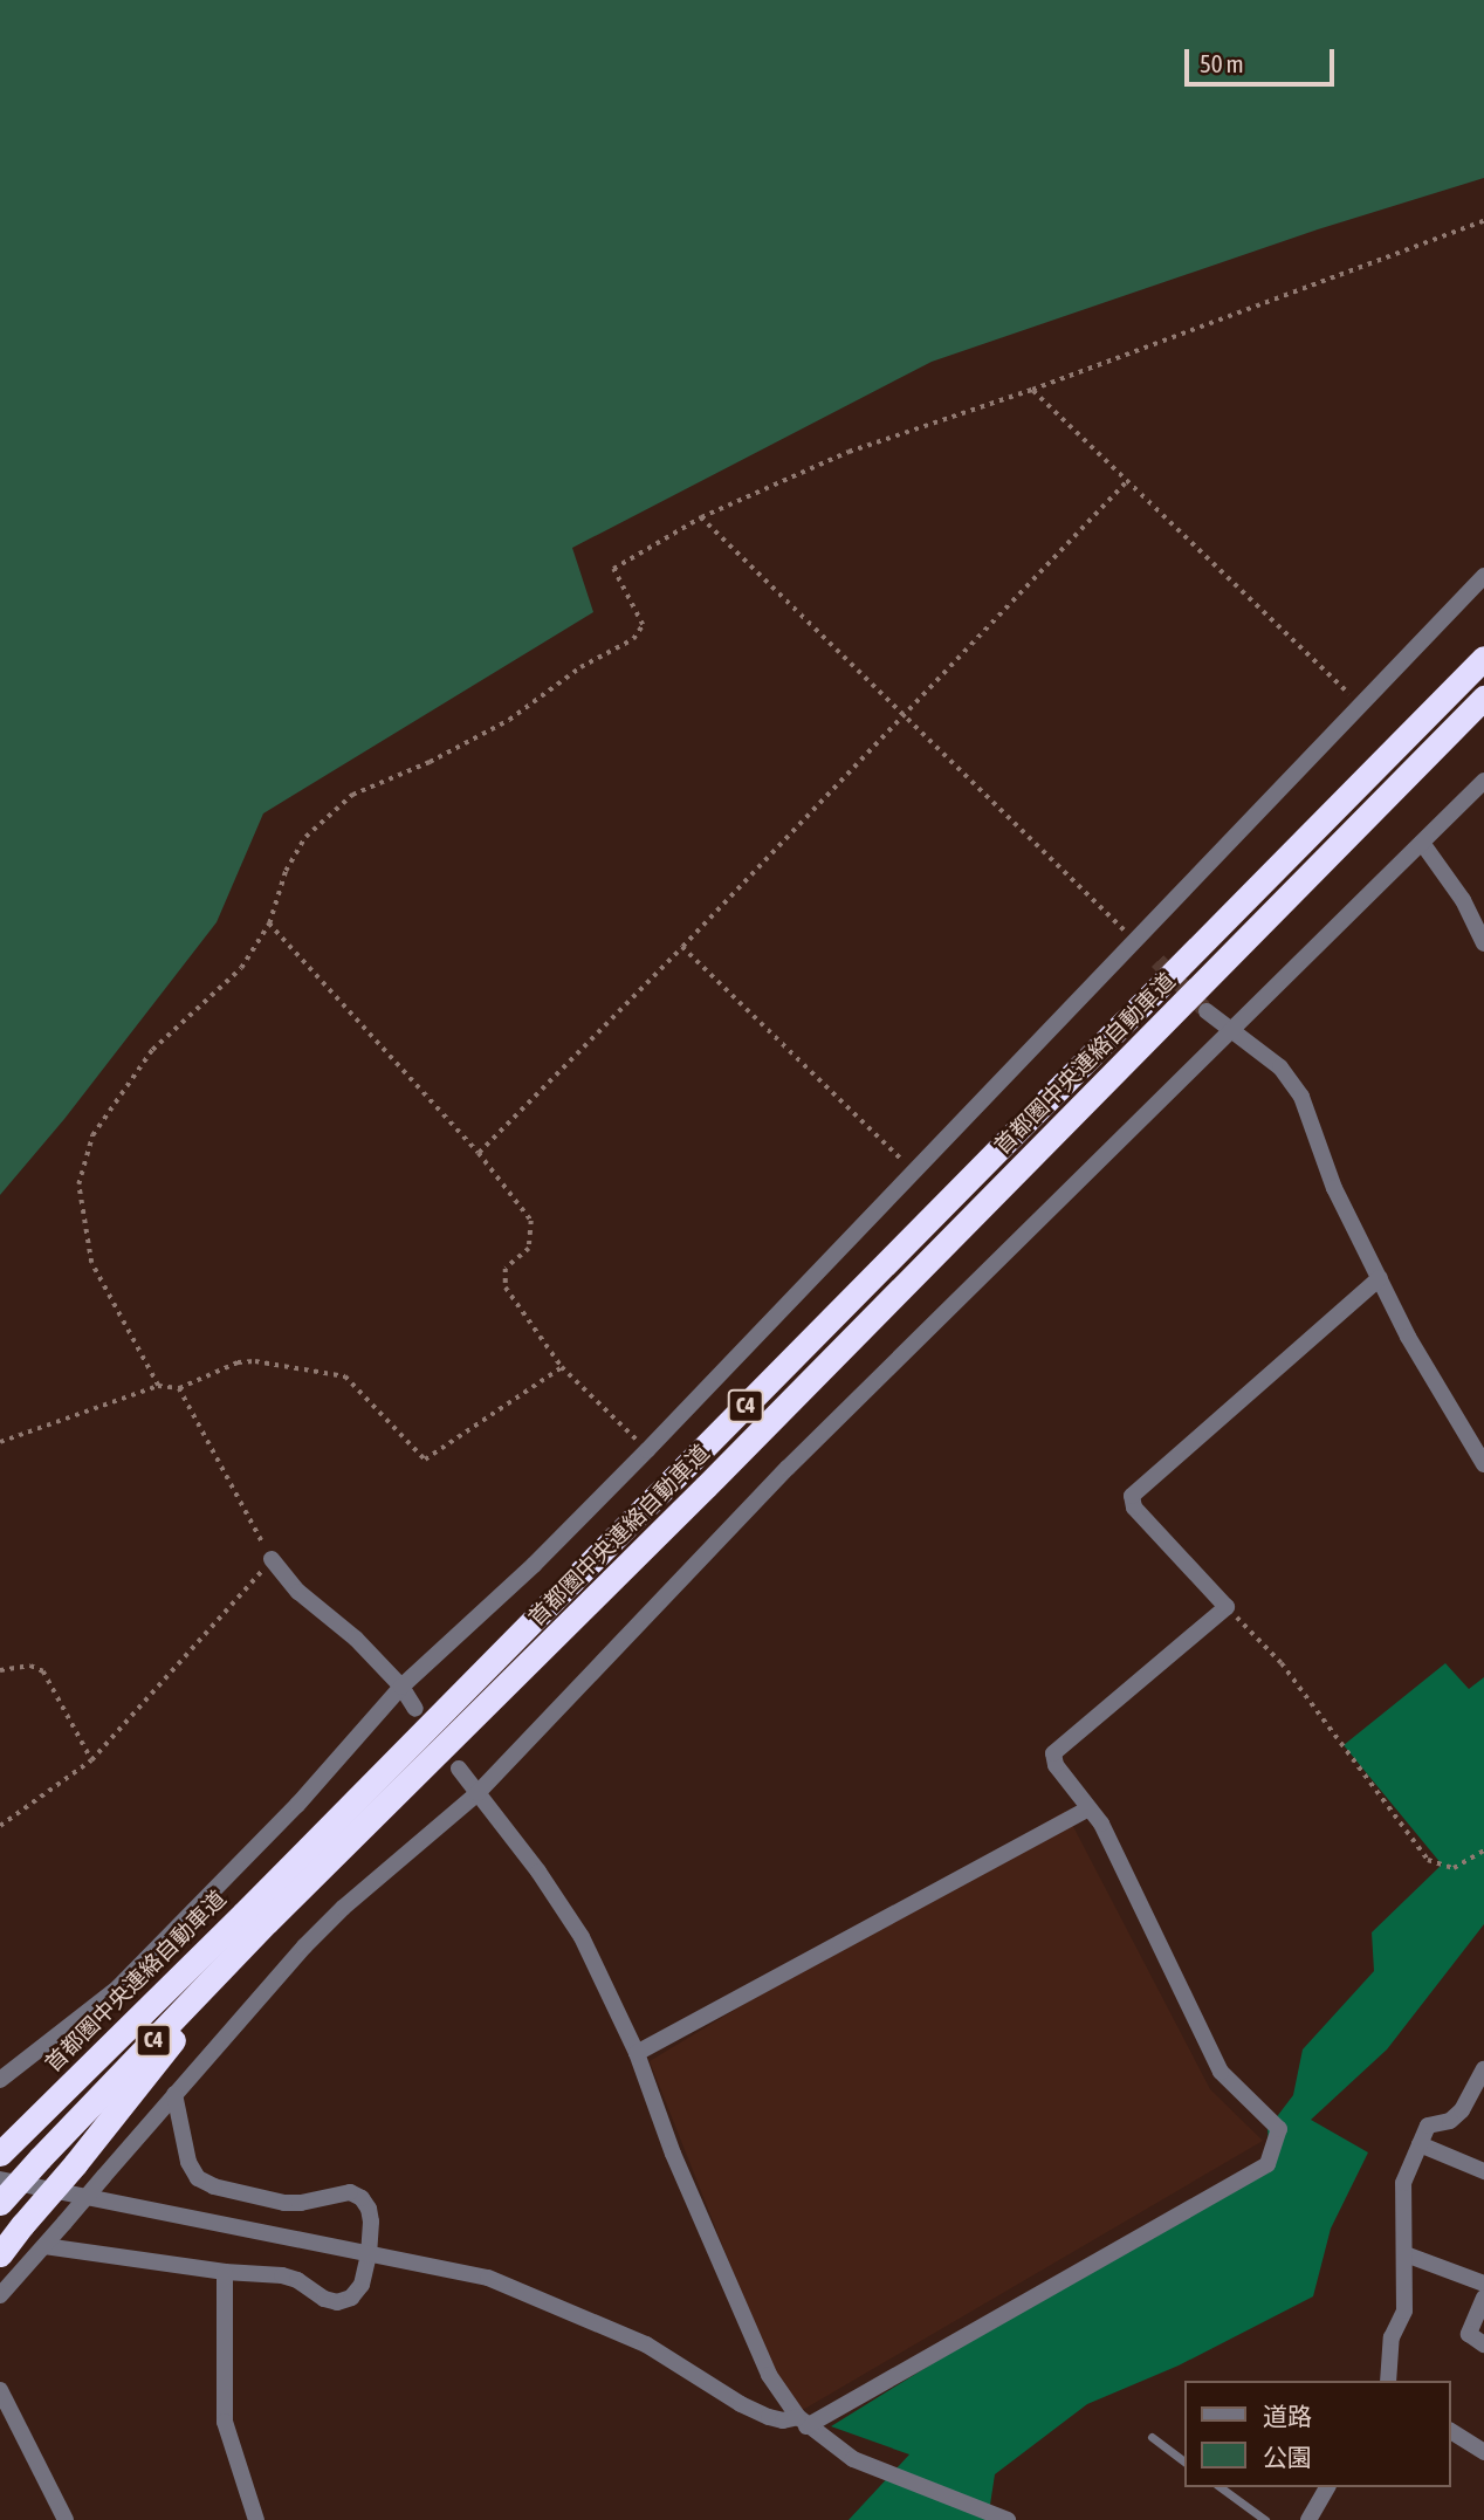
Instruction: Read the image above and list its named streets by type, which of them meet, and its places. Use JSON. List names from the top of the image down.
{
  "streets": {
    "highway": ["首都圏中央連絡自動車道", "C4"]
  },
  "legend": ["道路", "公園"],
  "scale_bar": "50 m"
}
